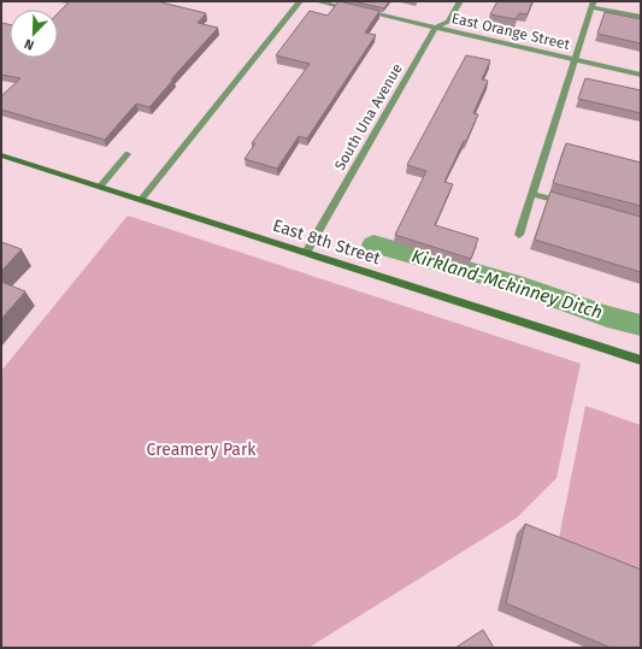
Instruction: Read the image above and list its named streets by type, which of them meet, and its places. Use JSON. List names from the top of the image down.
{
  "streets": {
    "street": ["East Orange Street", "South Una Avenue", "East 8th Street"]
  },
  "crossings": [
    ["East Orange Street", "South Una Avenue"],
    ["South Una Avenue", "East 8th Street"]
  ],
  "water": ["Kirkland-Mckinney Ditch"],
  "parks": ["Creamery Park"],
  "north": "bottom left"
}
